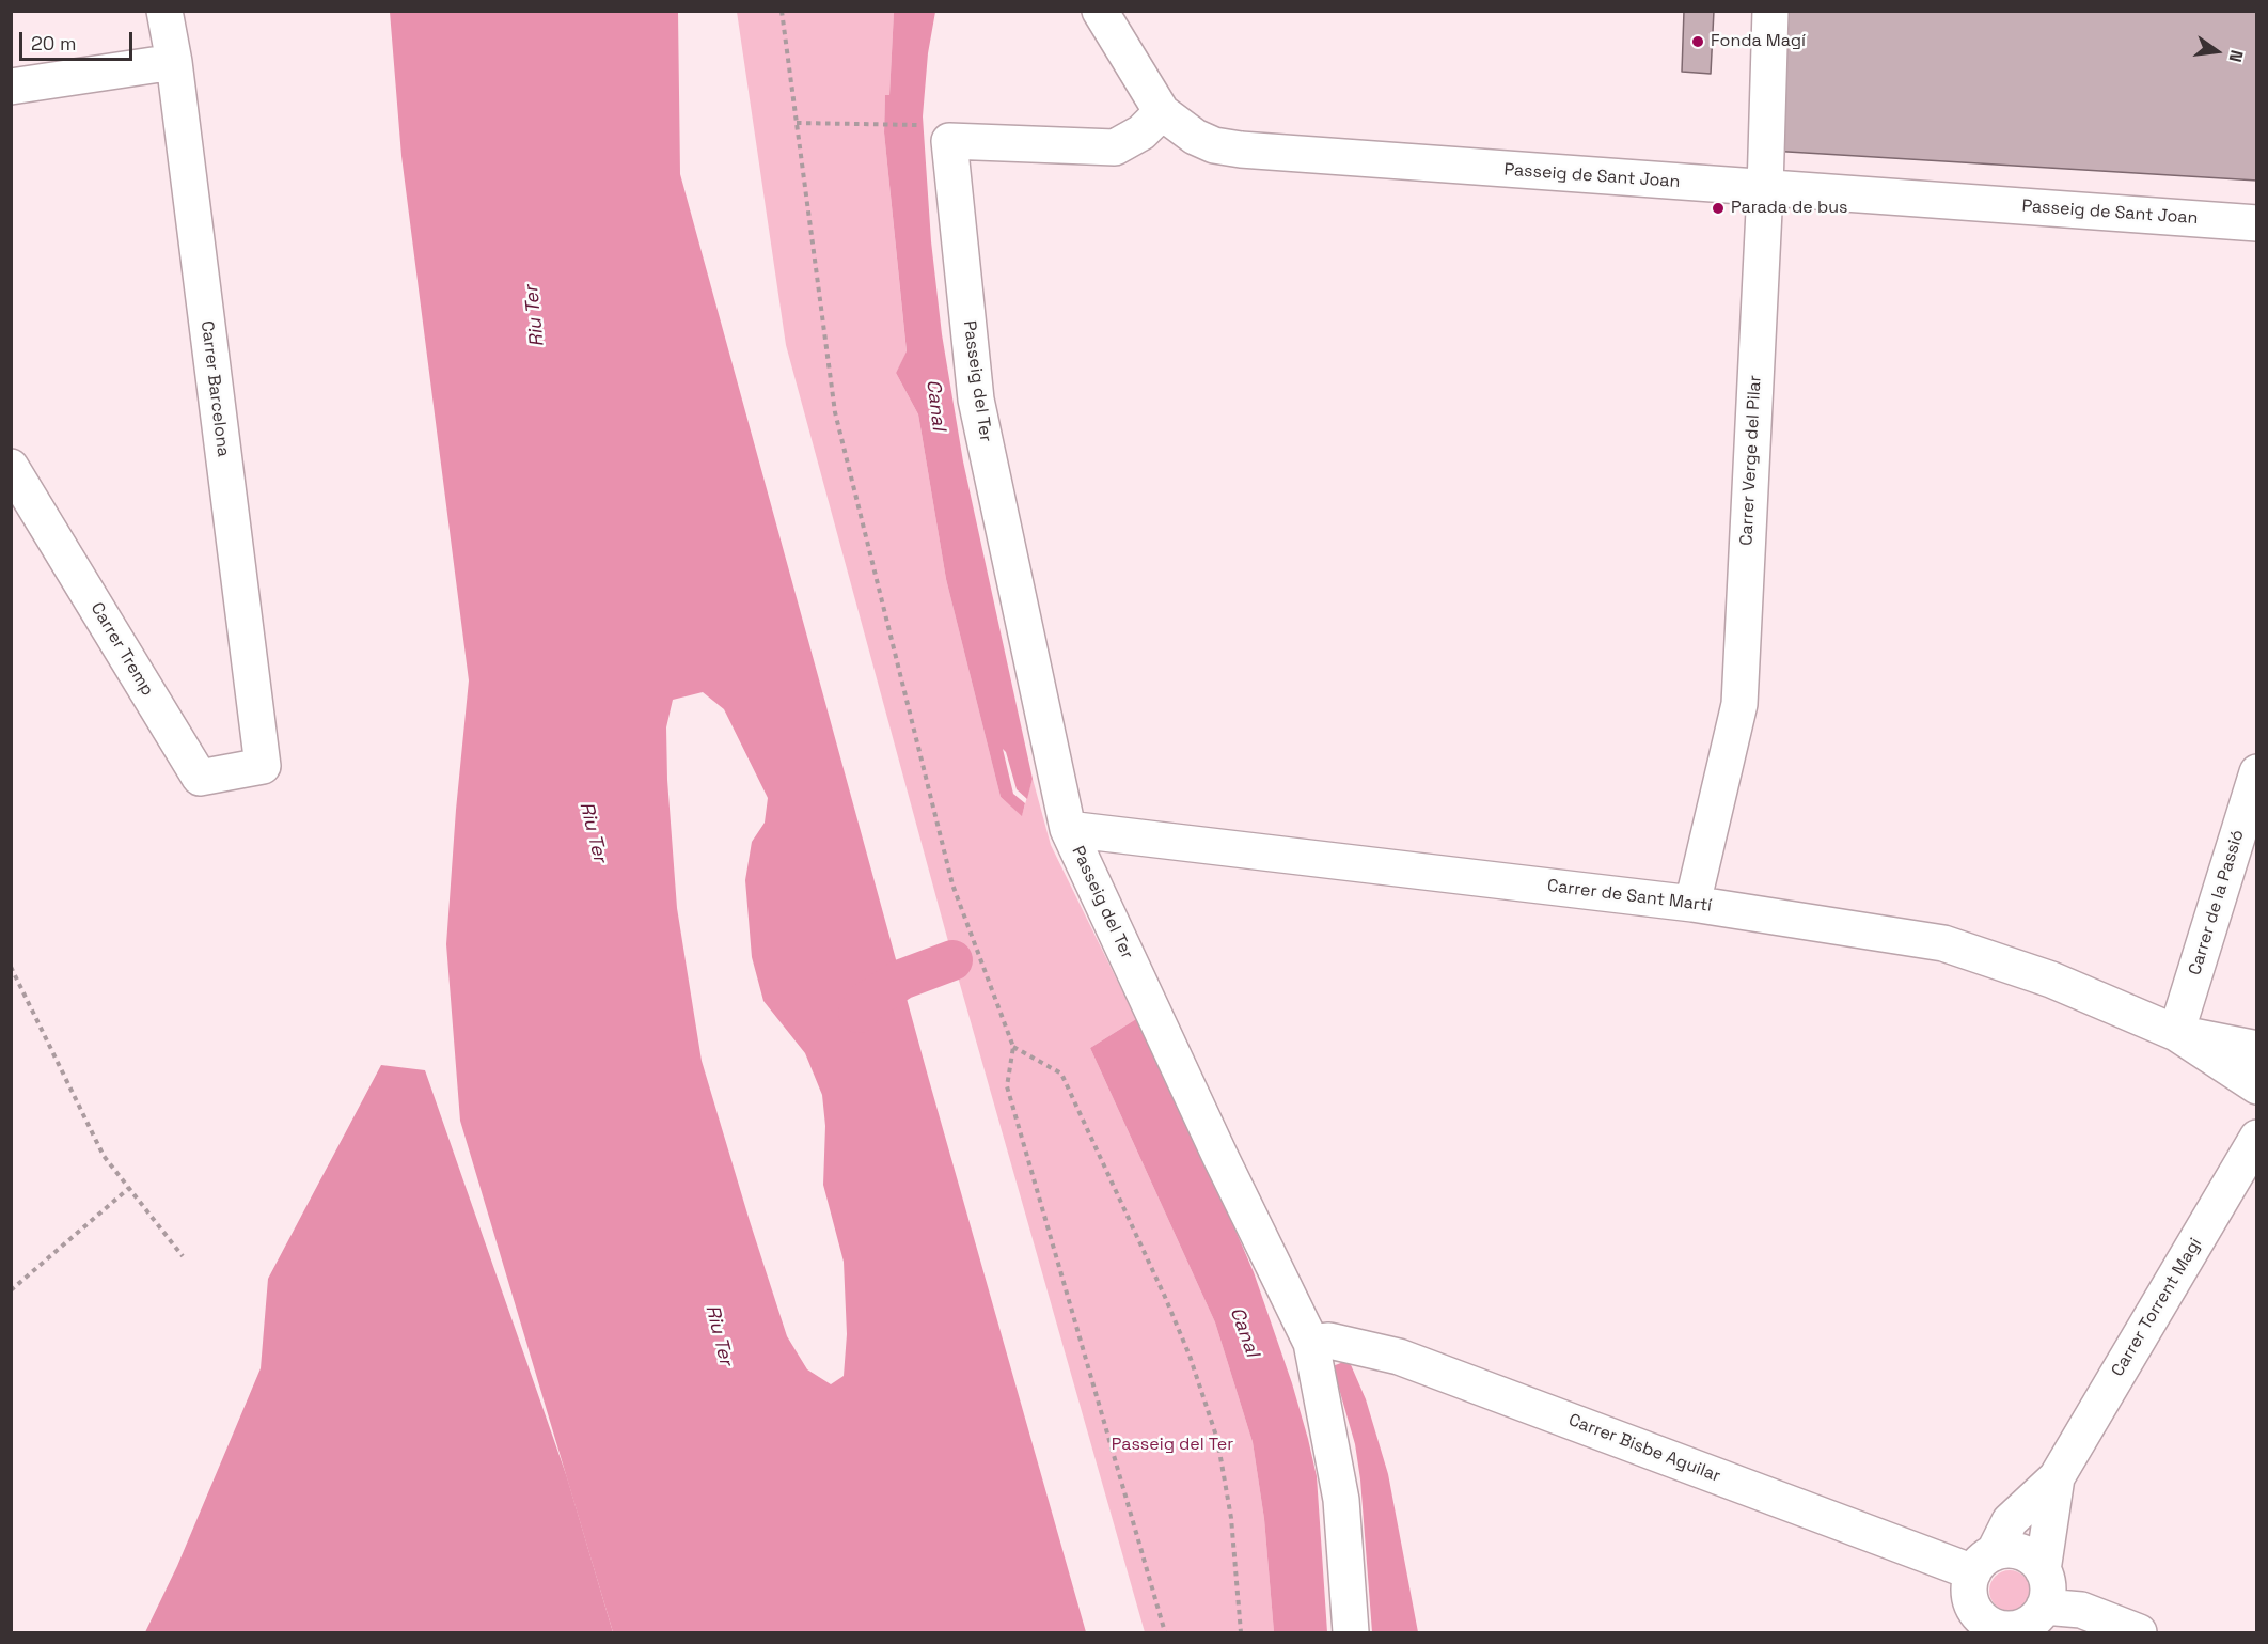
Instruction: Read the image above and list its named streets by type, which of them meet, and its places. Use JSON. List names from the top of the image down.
{
  "streets": {
    "street": [
      "Passeig de Sant Joan",
      "Passeig del Ter",
      "Carrer Barcelona",
      "Carrer Verge del Pilar",
      "Carrer Tremp",
      "Carrer de Sant Martí",
      "Carrer de la Passió",
      "Carrer Torrent Magi",
      "Carrer Bisbe Aguilar"
    ]
  },
  "crossings": [
    ["Passeig de Sant Joan", "Carrer Verge del Pilar"],
    ["Passeig del Ter", "Carrer de Sant Martí"],
    ["Passeig del Ter", "Carrer Bisbe Aguilar"],
    ["Carrer Barcelona", "Carrer Tremp"],
    ["Carrer Verge del Pilar", "Carrer de Sant Martí"],
    ["Carrer de Sant Martí", "Carrer de la Passió"],
    ["Carrer Torrent Magi", "Carrer Bisbe Aguilar"]
  ],
  "water": ["Riu Ter", "Canal"],
  "parks": ["Passeig del Ter"],
  "places": ["Fonda Magí", "Parada de bus"],
  "scale_bar": "20 m",
  "north": "right"
}
